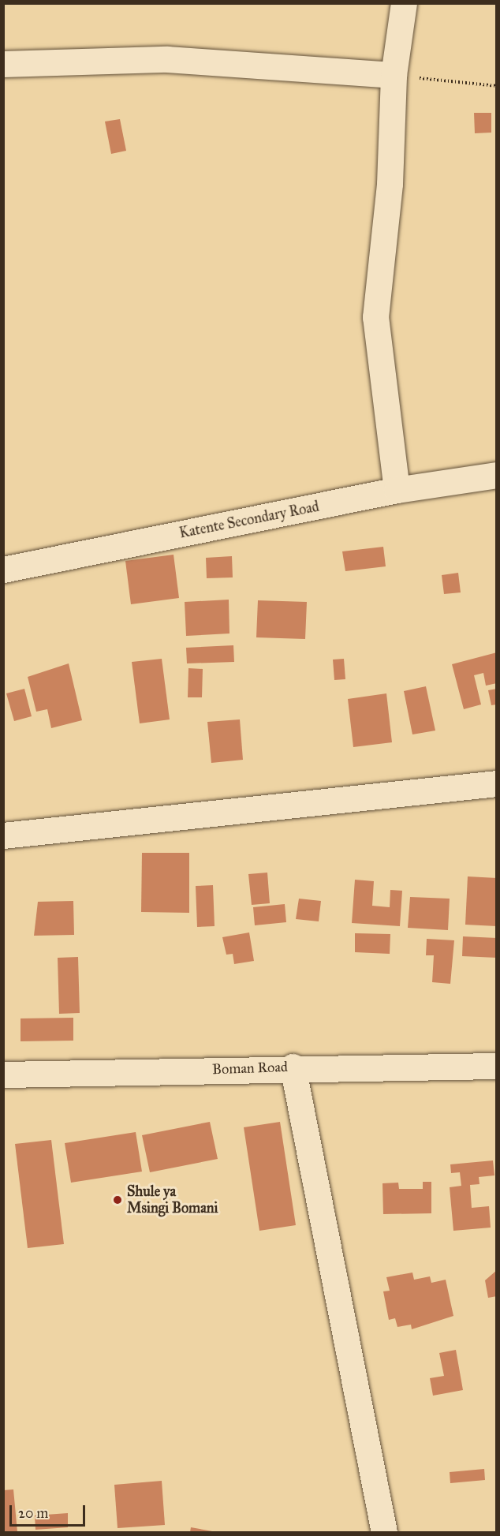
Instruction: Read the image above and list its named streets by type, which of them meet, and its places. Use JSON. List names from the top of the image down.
{
  "streets": {
    "street": ["Katente Secondary Road", "Boman Road"]
  },
  "places": ["Shule ya Msingi Bomani"],
  "scale_bar": "20 m"
}
